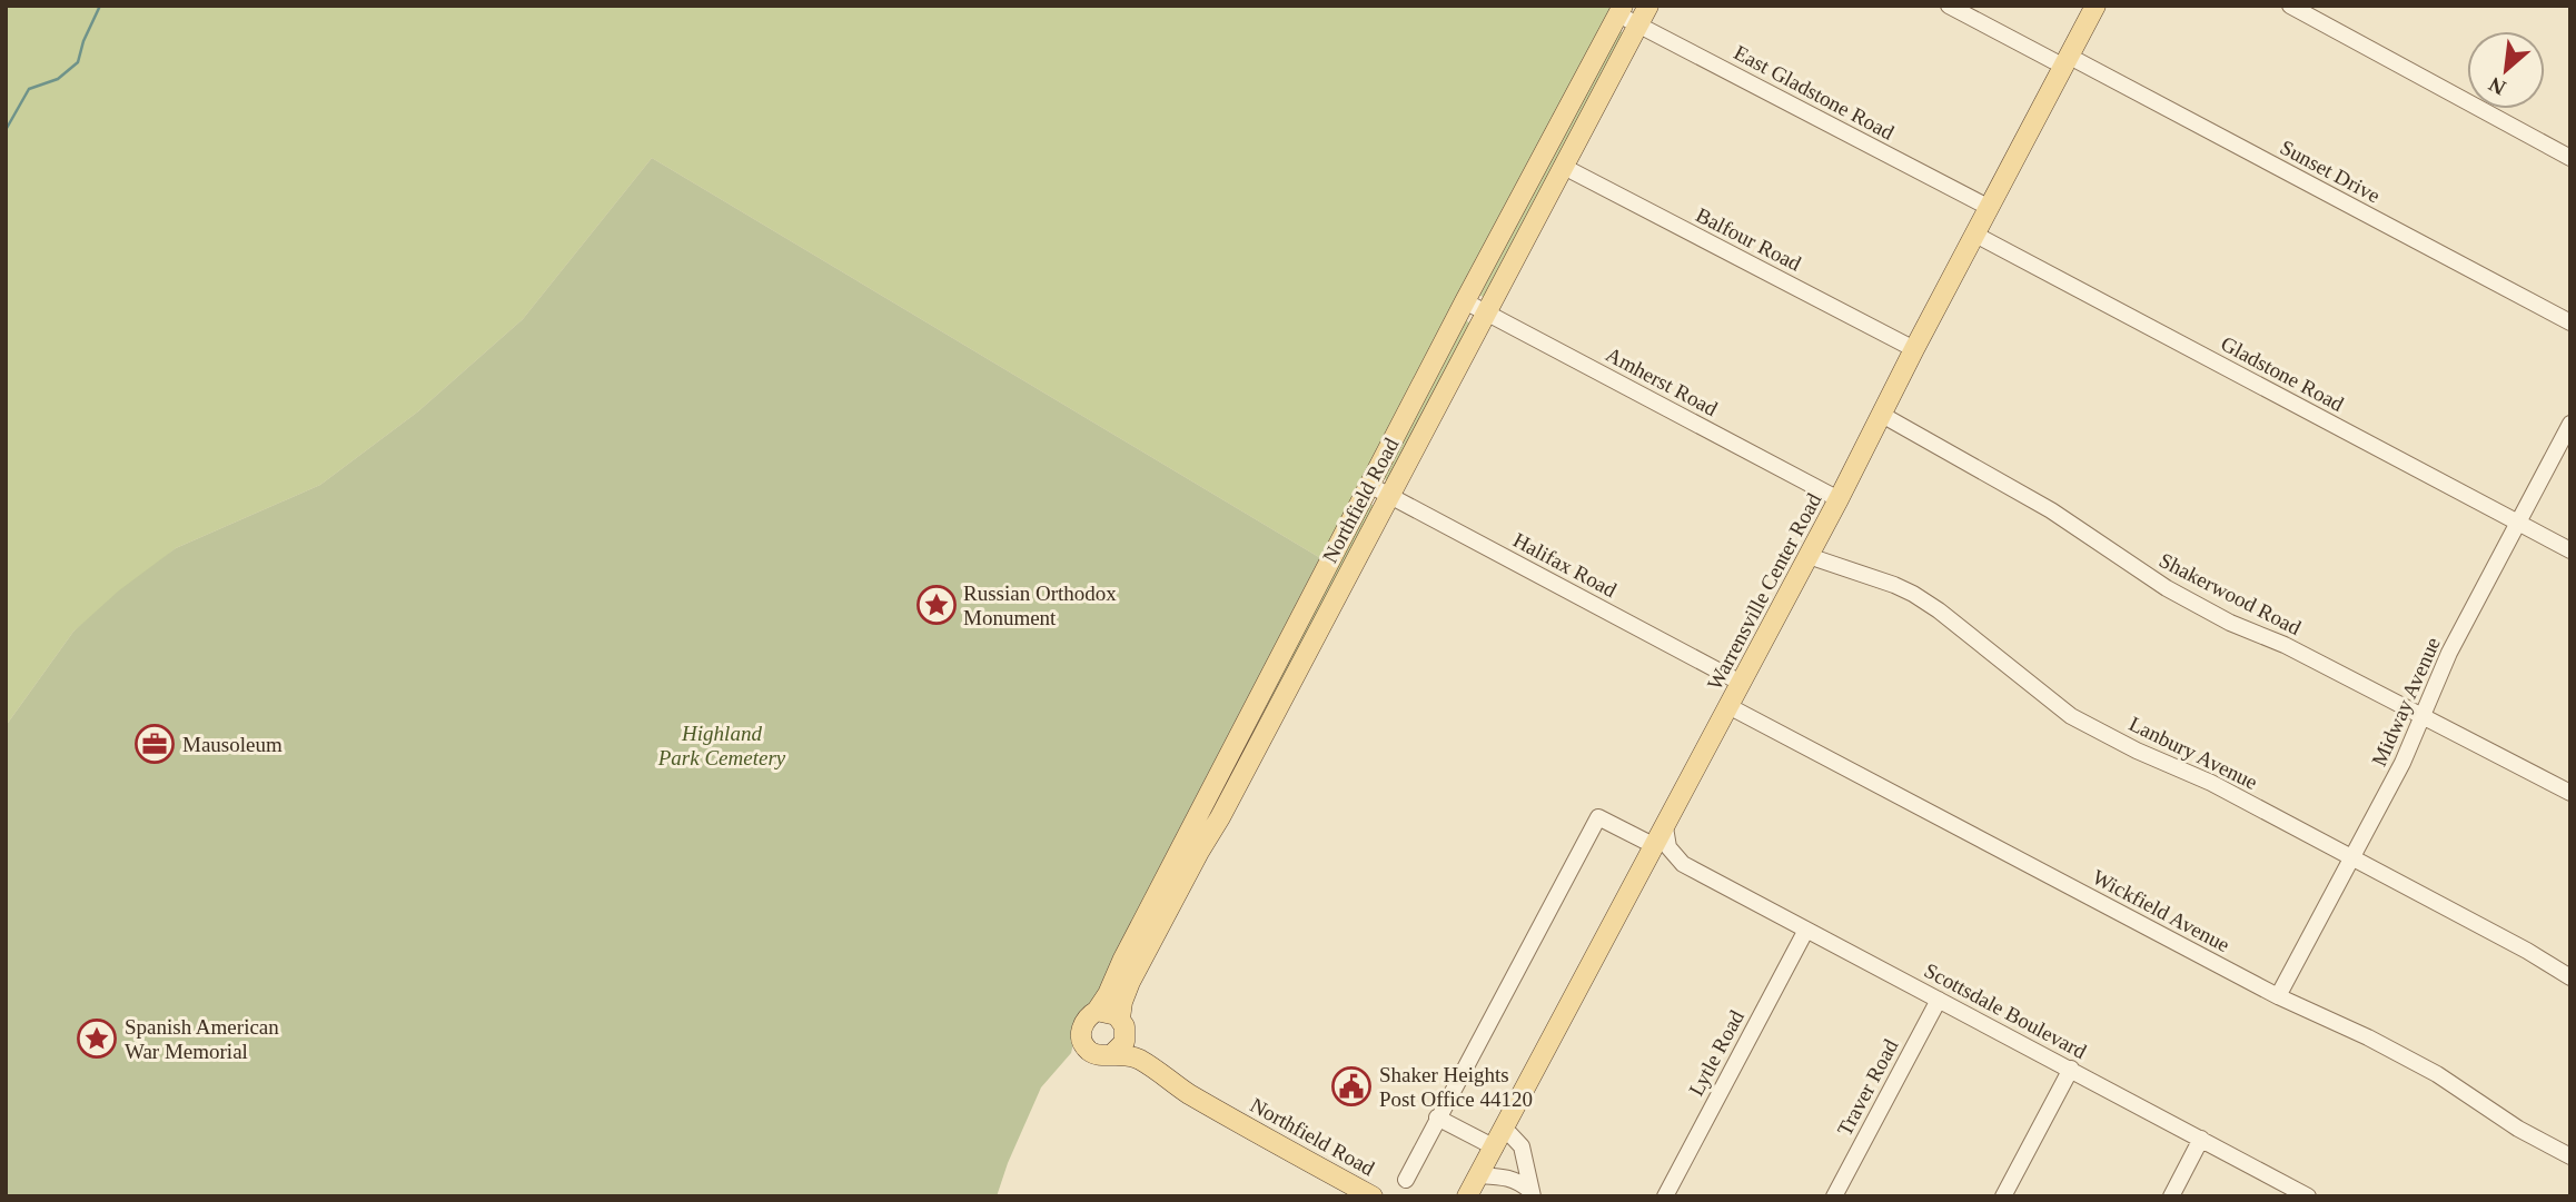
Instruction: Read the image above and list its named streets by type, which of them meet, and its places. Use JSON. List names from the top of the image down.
{
  "streets": {
    "main road": ["Northfield Road", "Warrensville Center Road"],
    "street": [
      "East Gladstone Road",
      "Sunset Drive",
      "Balfour Road",
      "Gladstone Road",
      "Amherst Road",
      "Halifax Road",
      "Shakerwood Road",
      "Midway Avenue",
      "Lanbury Avenue",
      "Wickfield Avenue",
      "Scottsdale Boulevard",
      "Lytle Road",
      "Traver Road"
    ]
  },
  "crossings": [
    ["East Gladstone Road", "Northfield Road"],
    ["East Gladstone Road", "Warrensville Center Road"],
    ["Sunset Drive", "Warrensville Center Road"],
    ["Balfour Road", "Northfield Road"],
    ["Balfour Road", "Warrensville Center Road"],
    ["Gladstone Road", "Warrensville Center Road"],
    ["Gladstone Road", "Midway Avenue"],
    ["Amherst Road", "Northfield Road"],
    ["Amherst Road", "Warrensville Center Road"],
    ["Northfield Road", "Halifax Road"],
    ["Halifax Road", "Warrensville Center Road"],
    ["Warrensville Center Road", "Shakerwood Road"],
    ["Warrensville Center Road", "Lanbury Avenue"],
    ["Warrensville Center Road", "Wickfield Avenue"],
    ["Shakerwood Road", "Midway Avenue"],
    ["Midway Avenue", "Lanbury Avenue"],
    ["Midway Avenue", "Wickfield Avenue"],
    ["Scottsdale Boulevard", "Lytle Road"],
    ["Scottsdale Boulevard", "Traver Road"]
  ],
  "parks": ["Highland Park Cemetery"],
  "places": {
    "place": ["Russian Orthodox Monument", "Spanish American War Memorial"],
    "office": ["Mausoleum"],
    "public building": ["Shaker Heights Post Office 44120"]
  },
  "north": "bottom left"
}
